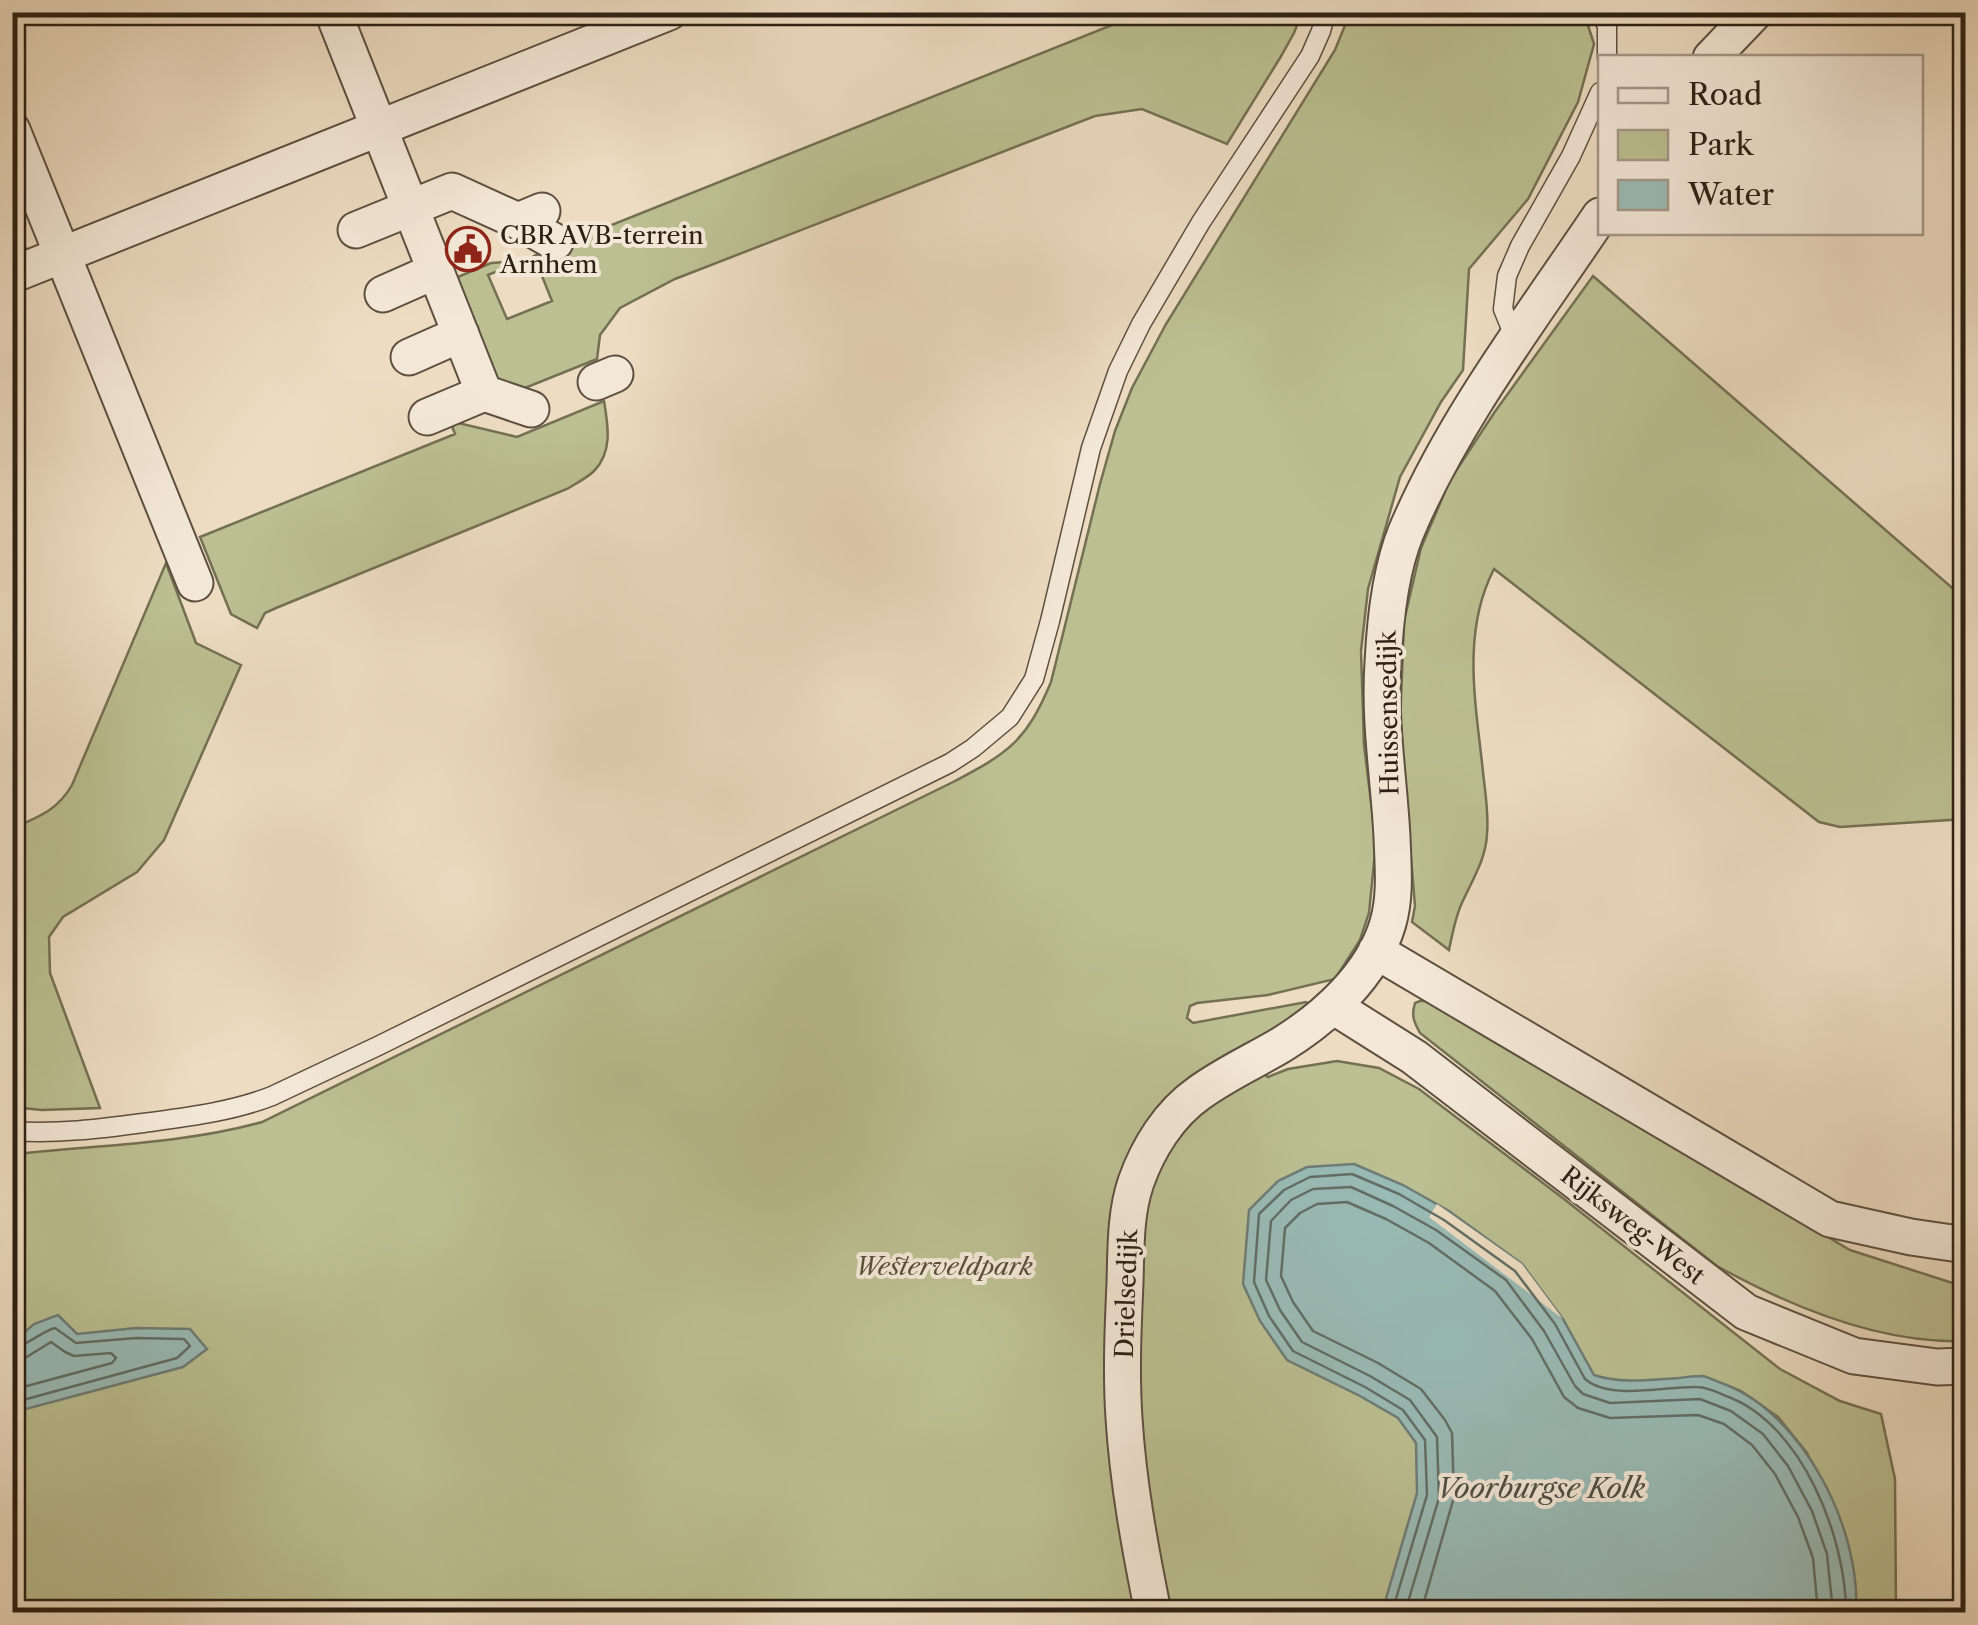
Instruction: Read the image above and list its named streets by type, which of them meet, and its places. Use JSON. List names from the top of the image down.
{
  "streets": {
    "street": ["Huissensedijk", "Rijksweg-West", "Drielsedijk"]
  },
  "crossings": [
    ["Huissensedijk", "Rijksweg-West"],
    ["Huissensedijk", "Drielsedijk"]
  ],
  "water": ["Voorburgse Kolk"],
  "parks": ["Westerveldpark"],
  "places": {
    "public building": ["CBR AVB-terrein Arnhem"]
  },
  "legend": ["Road", "Park", "Water"]
}
